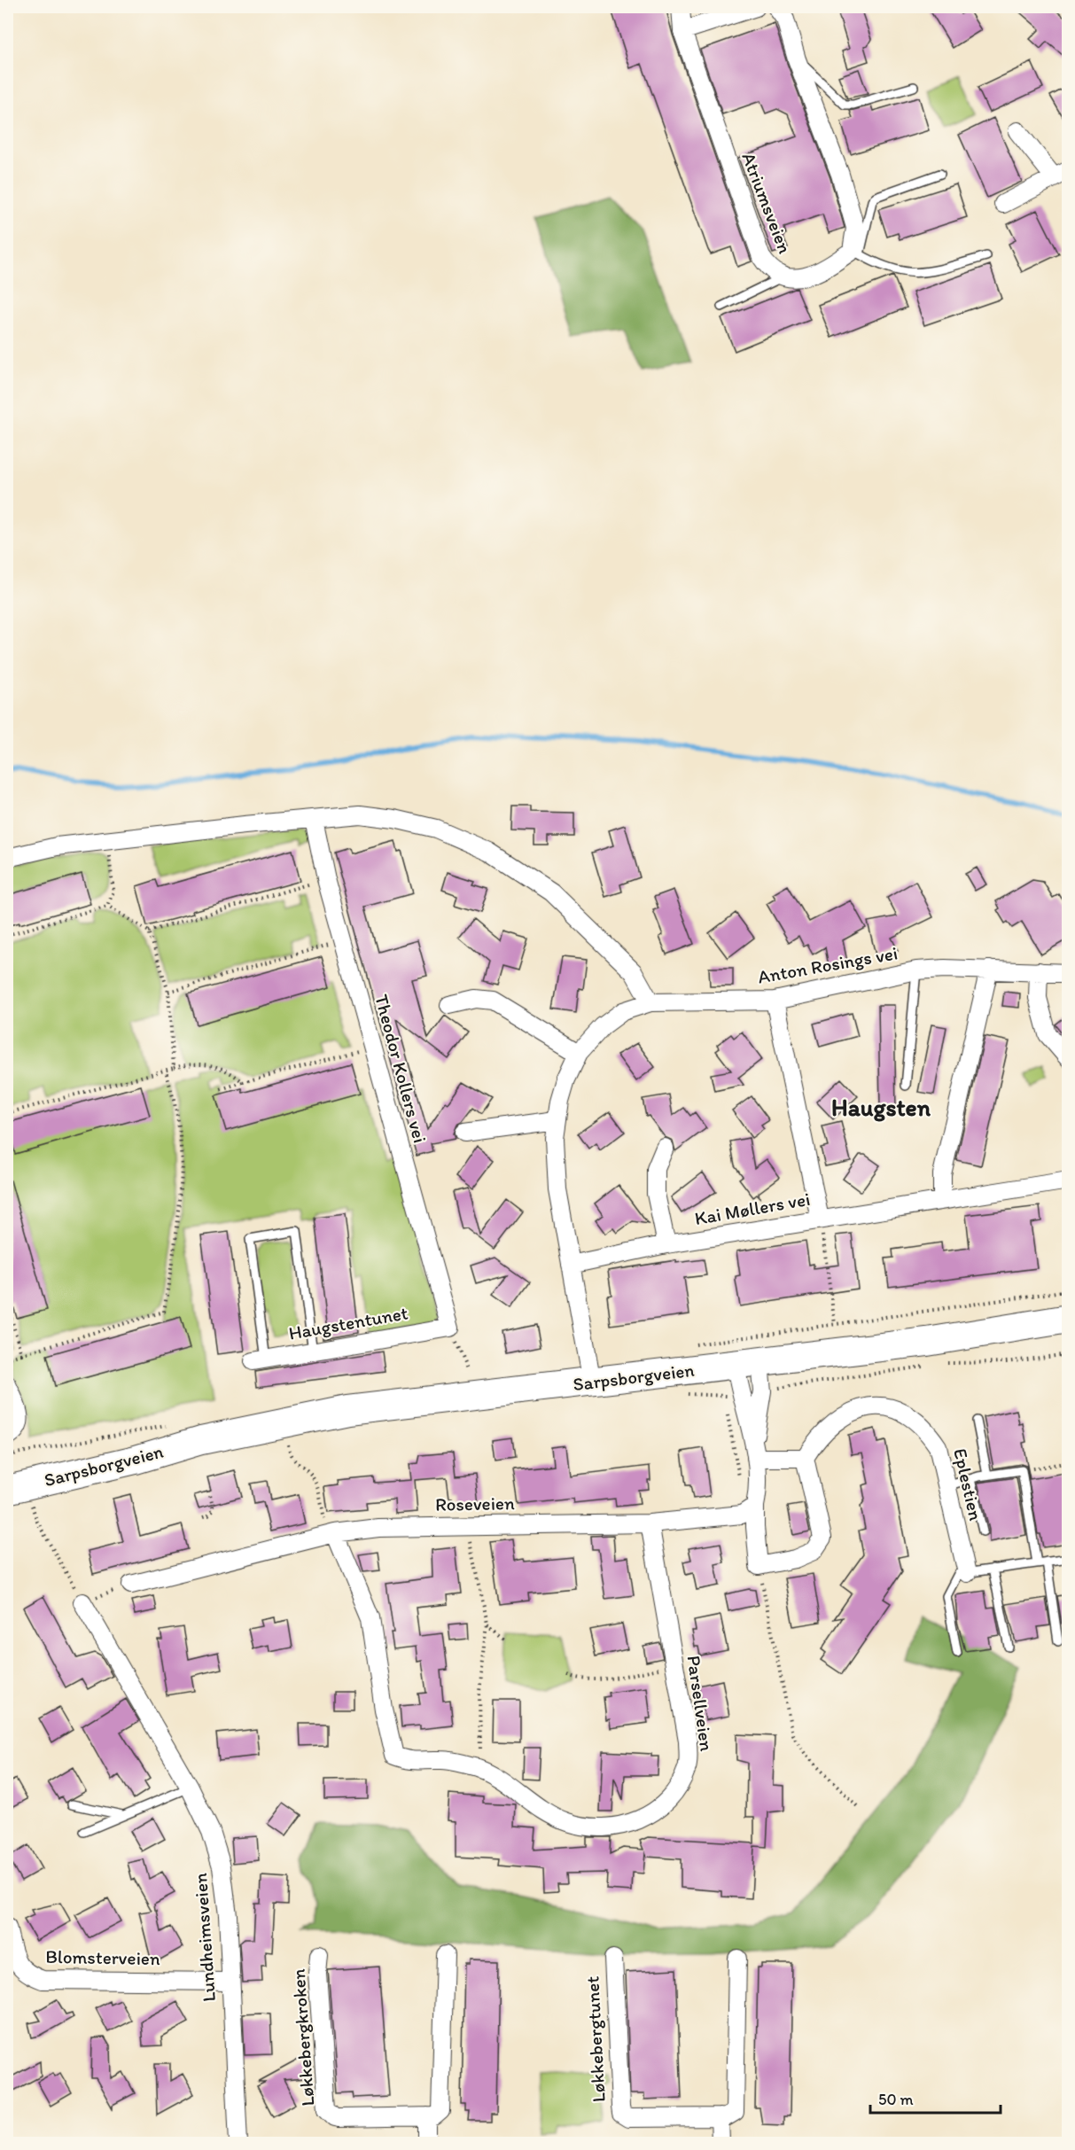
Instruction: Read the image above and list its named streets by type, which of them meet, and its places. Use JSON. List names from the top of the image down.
{
  "streets": {
    "highway": ["Sarpsborgveien"],
    "street": [
      "Atriumsveien",
      "Anton Rosings vei",
      "Theodor Kollers vei",
      "Kai Møllers vei",
      "Haugstentunet",
      "Eplestien",
      "Roseveien",
      "Parsellveien",
      "Lundheimsveien",
      "Blomsterveien",
      "Løkkebergkroken",
      "Løkkebergtunet"
    ]
  },
  "crossings": [
    ["Anton Rosings vei", "Kai Møllers vei"],
    ["Anton Rosings vei", "Sarpsborgveien"],
    ["Theodor Kollers vei", "Haugstentunet"],
    ["Roseveien", "Parsellveien"],
    ["Lundheimsveien", "Blomsterveien"]
  ],
  "districts": ["Haugsten"],
  "scale_bar": "50 m"
}
